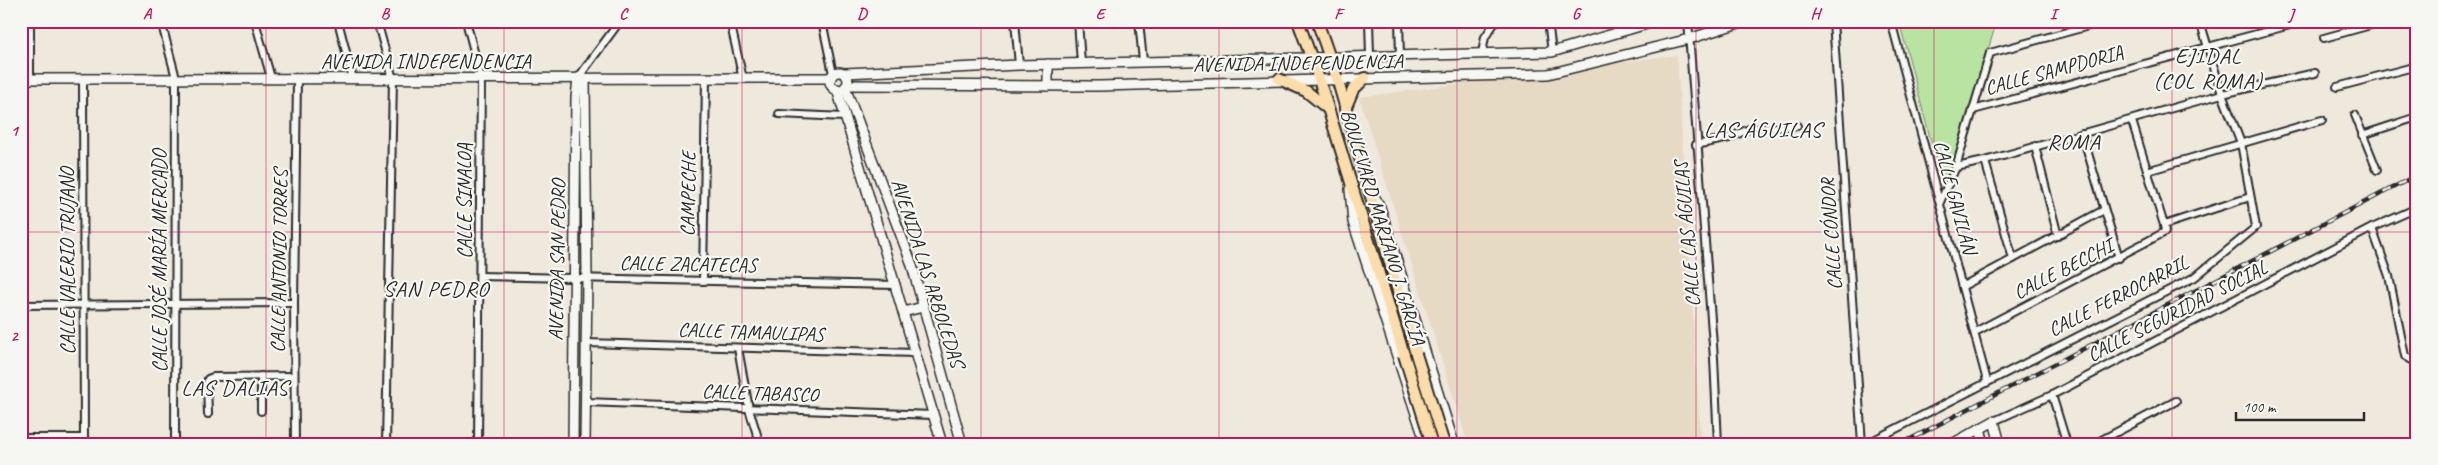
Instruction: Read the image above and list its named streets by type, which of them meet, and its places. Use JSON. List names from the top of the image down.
{
  "streets": {
    "main road": ["BOULEVARD MARIANO J. GARCÍA"],
    "street": [
      "AVENIDA INDEPENDENCIA",
      "CALLE SAMPDORIA",
      "CAMPECHE",
      "CALLE GAVILÁN",
      "CALLE SINALOA",
      "CALLE LAS ÁGUILAS",
      "CALLE CÓNDOR",
      "AVENIDA SAN PEDRO",
      "CALLE VALERIO TRUJANO",
      "CALLE JOSÉ MARÍA MERCADO",
      "CALLE ANTONIO TORRES",
      "CALLE ZACATECAS",
      "CALLE BECCHI",
      "AVENIDA LAS ARBOLEDAS",
      "CALLE FERROCARRIL",
      "CALLE SEGURIDAD SOCIAL",
      "CALLE TAMAULIPAS",
      "CALLE TABASCO"
    ]
  },
  "crossings": [
    ["AVENIDA INDEPENDENCIA", "CAMPECHE"],
    ["AVENIDA INDEPENDENCIA", "CALLE SINALOA"],
    ["AVENIDA INDEPENDENCIA", "BOULEVARD MARIANO J. GARCÍA"],
    ["AVENIDA INDEPENDENCIA", "CALLE LAS ÁGUILAS"],
    ["AVENIDA INDEPENDENCIA", "AVENIDA SAN PEDRO"],
    ["AVENIDA INDEPENDENCIA", "CALLE VALERIO TRUJANO"],
    ["AVENIDA INDEPENDENCIA", "CALLE JOSÉ MARÍA MERCADO"],
    ["AVENIDA INDEPENDENCIA", "CALLE ANTONIO TORRES"],
    ["AVENIDA INDEPENDENCIA", "AVENIDA LAS ARBOLEDAS"],
    ["CAMPECHE", "CALLE ZACATECAS"],
    ["CALLE GAVILÁN", "CALLE BECCHI"],
    ["CALLE GAVILÁN", "CALLE FERROCARRIL"],
    ["CALLE SINALOA", "CALLE ZACATECAS"],
    ["AVENIDA SAN PEDRO", "CALLE ZACATECAS"],
    ["AVENIDA SAN PEDRO", "CALLE TAMAULIPAS"],
    ["AVENIDA SAN PEDRO", "CALLE TABASCO"],
    ["CALLE ZACATECAS", "AVENIDA LAS ARBOLEDAS"],
    ["CALLE BECCHI", "CALLE FERROCARRIL"],
    ["AVENIDA LAS ARBOLEDAS", "CALLE TAMAULIPAS"],
    ["AVENIDA LAS ARBOLEDAS", "CALLE TABASCO"]
  ],
  "districts": [
    "EJIDAL (COL ROMA)",
    "LAS ÁGUILAS",
    "ROMA",
    "SAN PEDRO",
    "LAS DALIAS"
  ],
  "scale_bar": "100 m",
  "grid": {
    "columns": [
      "A",
      "B",
      "C",
      "D",
      "E",
      "F",
      "G",
      "H",
      "I",
      "J"
    ],
    "rows": ["1", "2"]
  }
}
